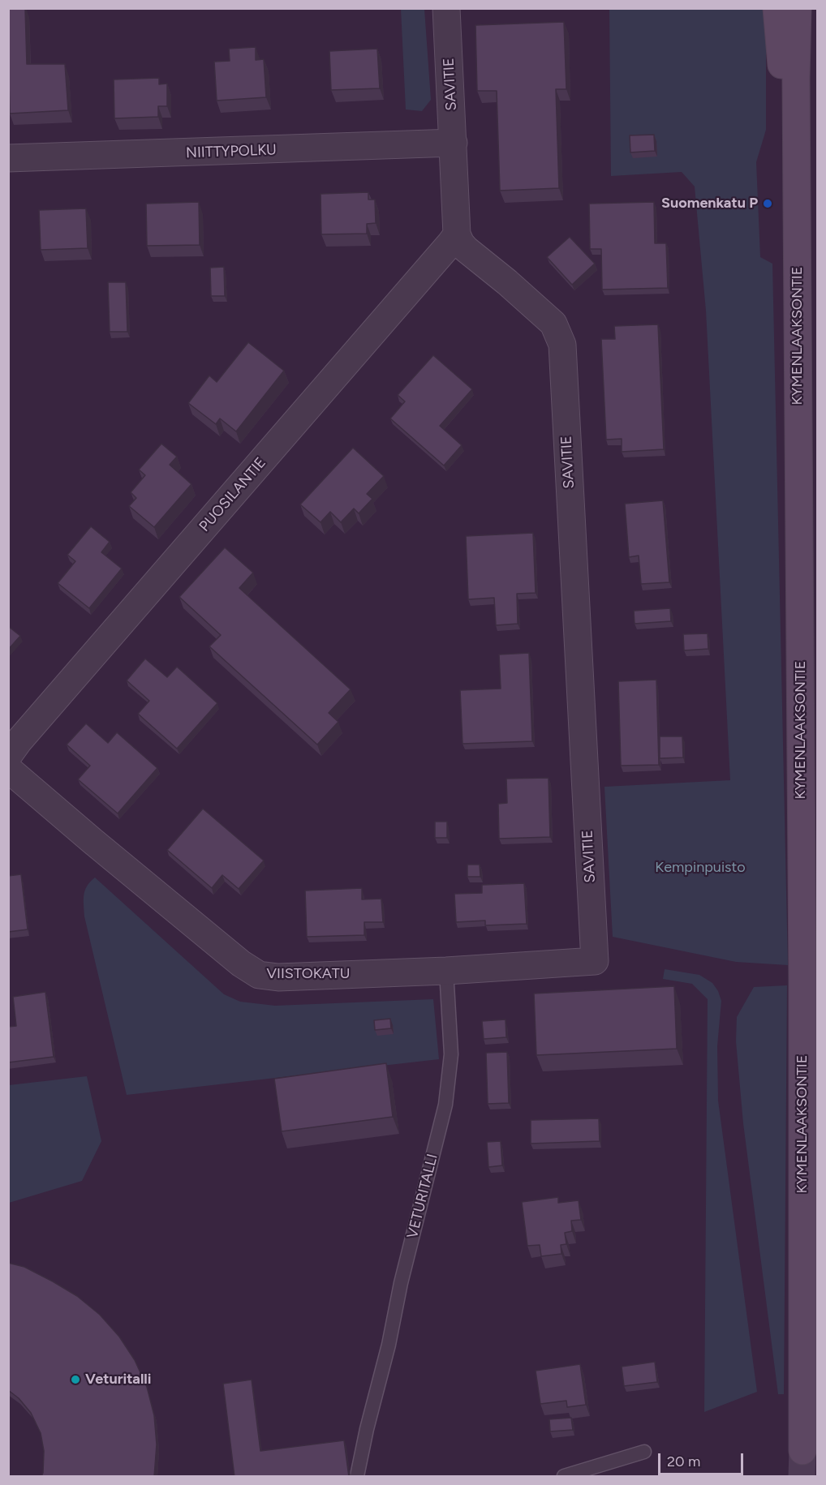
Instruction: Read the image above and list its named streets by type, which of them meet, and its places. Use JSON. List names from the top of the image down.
{
  "streets": {
    "main road": ["KYMENLAAKSONTIE"],
    "street": [
      "SAVITIE",
      "NIITTYPOLKU",
      "PUOSILANTIE",
      "VIISTOKATU"
    ],
    "lane": ["VETURITALLI"]
  },
  "crossings": [
    ["SAVITIE", "NIITTYPOLKU"],
    ["SAVITIE", "PUOSILANTIE"],
    ["SAVITIE", "VIISTOKATU"],
    ["VIISTOKATU", "VETURITALLI"]
  ],
  "parks": ["Kempinpuisto"],
  "places": ["Suomenkatu P", "Veturitalli"],
  "scale_bar": "20 m"
}
